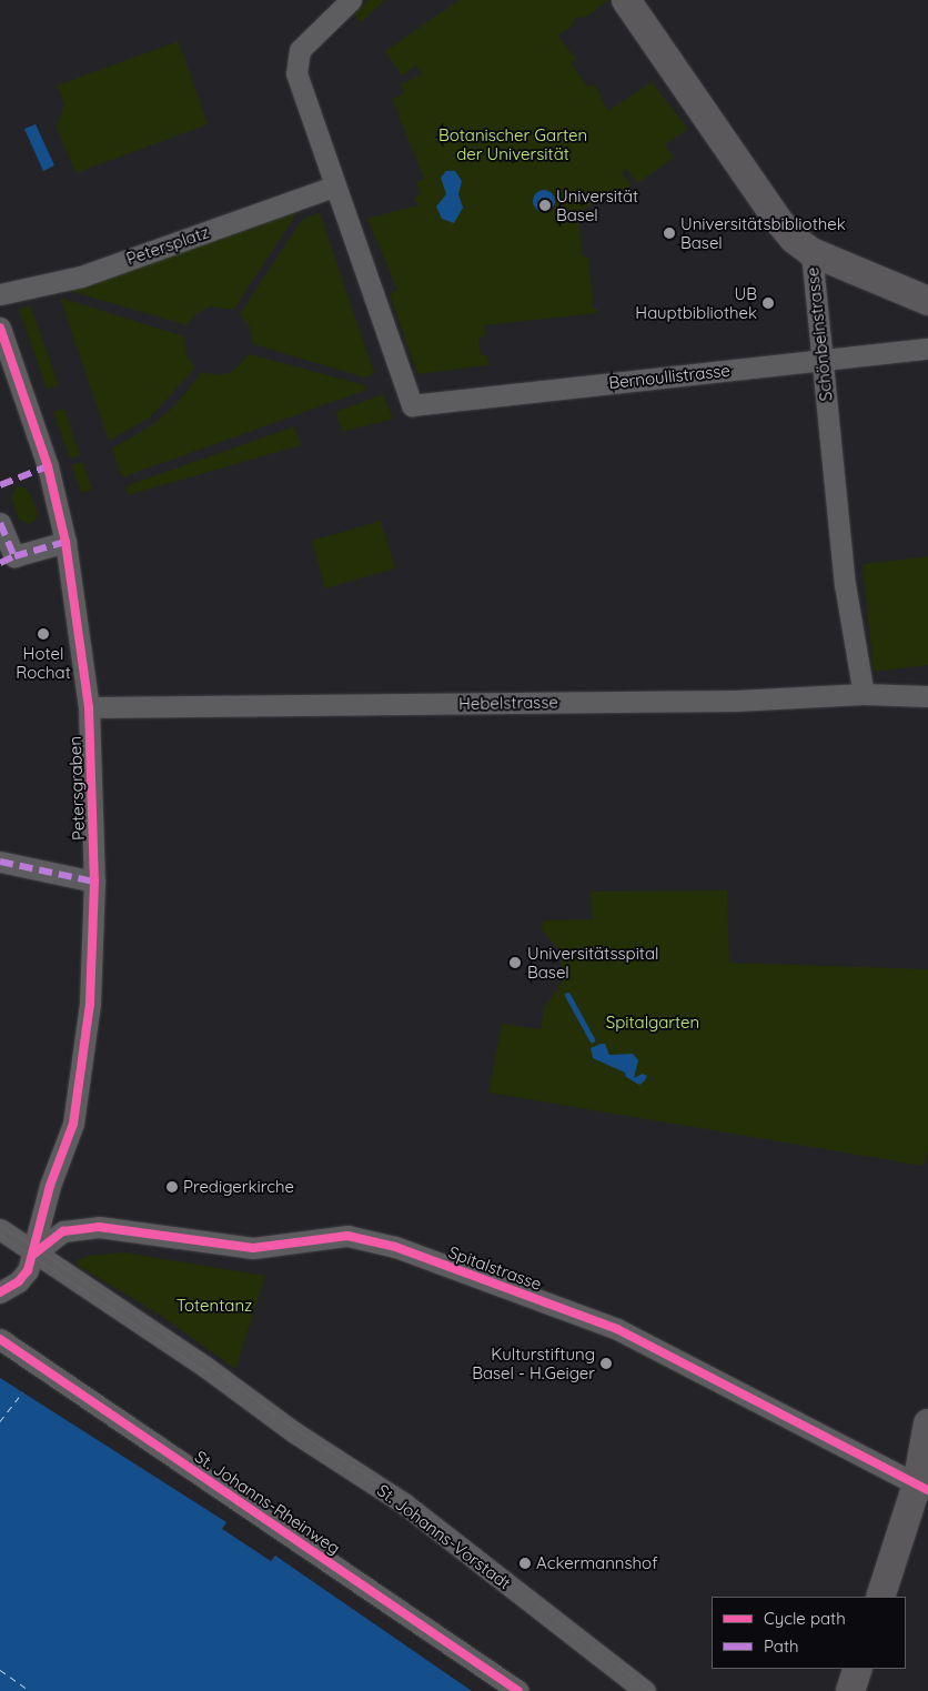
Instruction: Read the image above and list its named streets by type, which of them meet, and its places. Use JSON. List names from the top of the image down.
{
  "streets": {
    "main road": ["Schönbeinstrasse"],
    "street": [
      "Petersplatz",
      "Bernoullistrasse",
      "Hebelstrasse",
      "Petersgraben",
      "Spitalstrasse",
      "St. Johanns-Rheinweg",
      "St. Johanns-Vorstadt"
    ]
  },
  "crossings": [
    ["Petersplatz", "Bernoullistrasse"],
    ["Schönbeinstrasse", "Bernoullistrasse"],
    ["Schönbeinstrasse", "Hebelstrasse"],
    ["Hebelstrasse", "Petersgraben"],
    ["Petersgraben", "Spitalstrasse"],
    ["Petersgraben", "St. Johanns-Vorstadt"],
    ["Spitalstrasse", "St. Johanns-Vorstadt"]
  ],
  "parks": ["Botanischer Garten der Universität", "Spitalgarten", "Totentanz"],
  "places": [
    "Universität Basel",
    "Universitätsbibliothek Basel",
    "UB Hauptbibliothek",
    "Hotel Rochat",
    "Universitätsspital Basel",
    "Predigerkirche",
    "Kulturstiftung Basel - H.Geiger",
    "Ackermannshof"
  ],
  "legend": ["Cycle path", "Path"]
}
